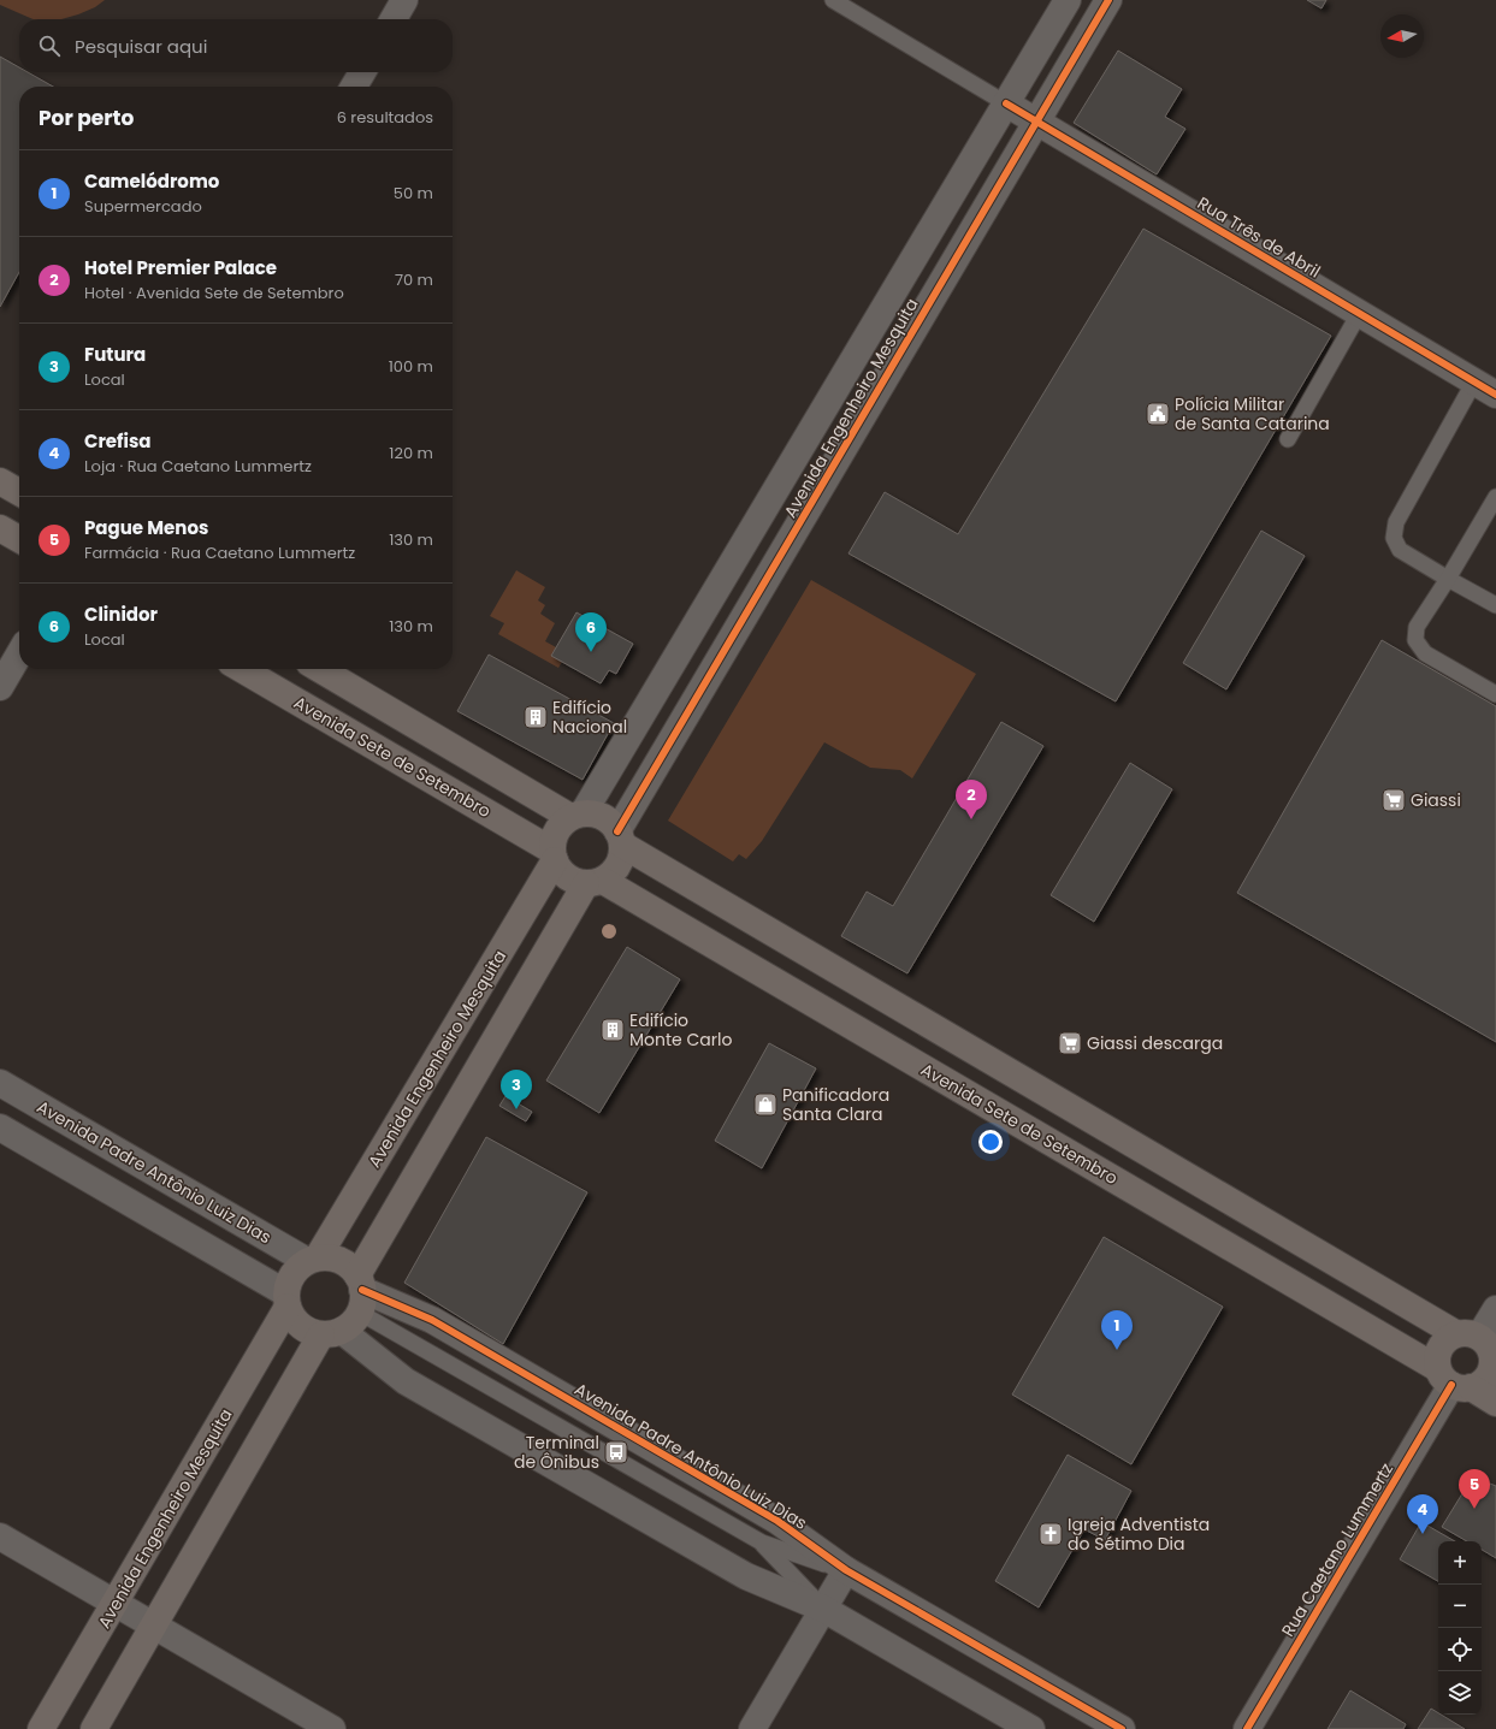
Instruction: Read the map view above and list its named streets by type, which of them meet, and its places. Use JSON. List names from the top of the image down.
{
  "streets": {
    "main road": ["Avenida Engenheiro Mesquita", "Avenida Sete de Setembro"],
    "street": ["Rua Três de Abril", "Avenida Padre Antônio Luiz Dias", "Rua Caetano Lummertz"]
  },
  "crossings": [
    ["Rua Três de Abril", "Avenida Engenheiro Mesquita"],
    ["Avenida Engenheiro Mesquita", "Avenida Sete de Setembro"],
    ["Avenida Engenheiro Mesquita", "Avenida Padre Antônio Luiz Dias"],
    ["Avenida Sete de Setembro", "Rua Caetano Lummertz"]
  ],
  "places": {
    "public building": ["Polícia Militar de Santa Catarina"],
    "building": ["Edifício Nacional", "Edifício Monte Carlo"],
    "supermarket": ["Giassi", "Giassi descarga"],
    "shop": ["Panificadora Santa Clara"],
    "bus stop": ["Terminal de Ônibus"],
    "church": ["Igreja Adventista do Sétimo Dia"]
  },
  "north": "left",
  "page": {
    "search": "Pesquisar aqui",
    "heading": ["Por perto", "6 resultados"],
    "list": [
      {
        "mark": "1",
        "name": "Camelódromo",
        "note": "Supermercado",
        "value": "50 m"
      },
      {
        "mark": "2",
        "name": "Hotel Premier Palace",
        "note": "Hotel · Avenida Sete de Setembro",
        "value": "70 m"
      },
      {
        "mark": "3",
        "name": "Futura",
        "note": "Local",
        "value": "100 m"
      },
      {
        "mark": "4",
        "name": "Crefisa",
        "note": "Loja · Rua Caetano Lummertz",
        "value": "120 m"
      },
      {
        "mark": "5",
        "name": "Pague Menos",
        "note": "Farmácia · Rua Caetano Lummertz",
        "value": "130 m"
      },
      {
        "mark": "6",
        "name": "Clinidor",
        "note": "Local",
        "value": "130 m"
      }
    ],
    "pins": [
      "6",
      "2",
      "3",
      "1",
      "5",
      "4"
    ],
    "map_buttons": ["+", "−"]
  }
}
